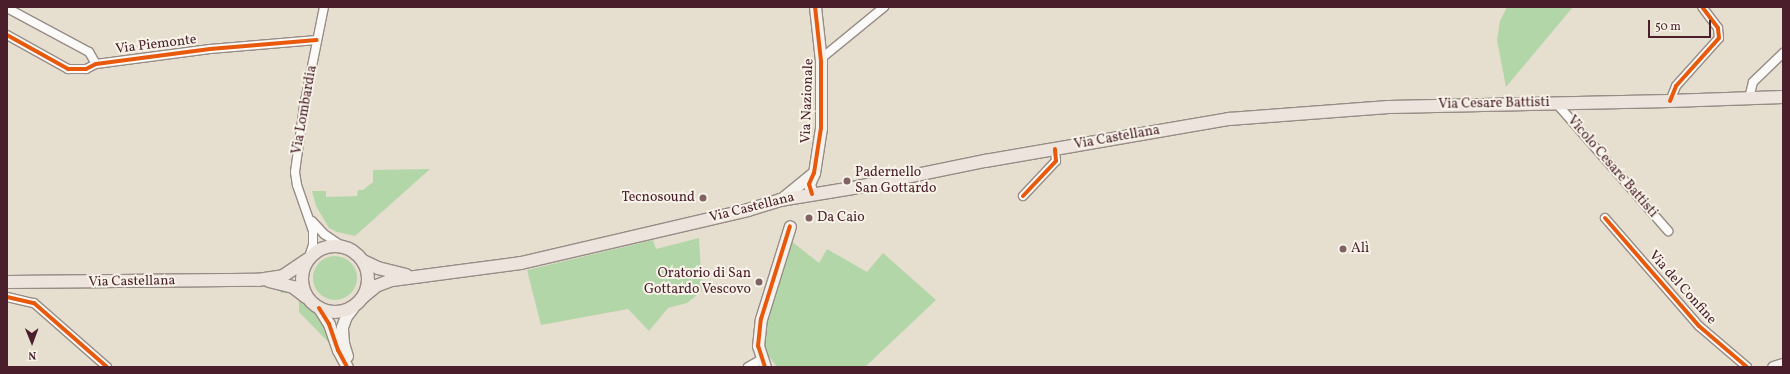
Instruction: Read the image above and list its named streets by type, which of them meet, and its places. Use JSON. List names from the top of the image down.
{
  "streets": {
    "main road": ["Via Cesare Battisti", "Via Castellana"],
    "street": [
      "Via Piemonte",
      "Via Nazionale",
      "Via Lombardia",
      "Vicolo Cesare Battisti",
      "Via del Confine"
    ]
  },
  "crossings": [
    ["Via Piemonte", "Via Lombardia"],
    ["Via Nazionale", "Via Castellana"],
    ["Via Cesare Battisti", "Via Castellana"],
    ["Via Cesare Battisti", "Vicolo Cesare Battisti"],
    ["Via Lombardia", "Via Castellana"]
  ],
  "places": [
    "Padernello San Gottardo",
    "Tecnosound",
    "Da Caio",
    "Alì",
    "Oratorio di San Gottardo Vescovo"
  ],
  "scale_bar": "50 m",
  "north": "bottom"
}
